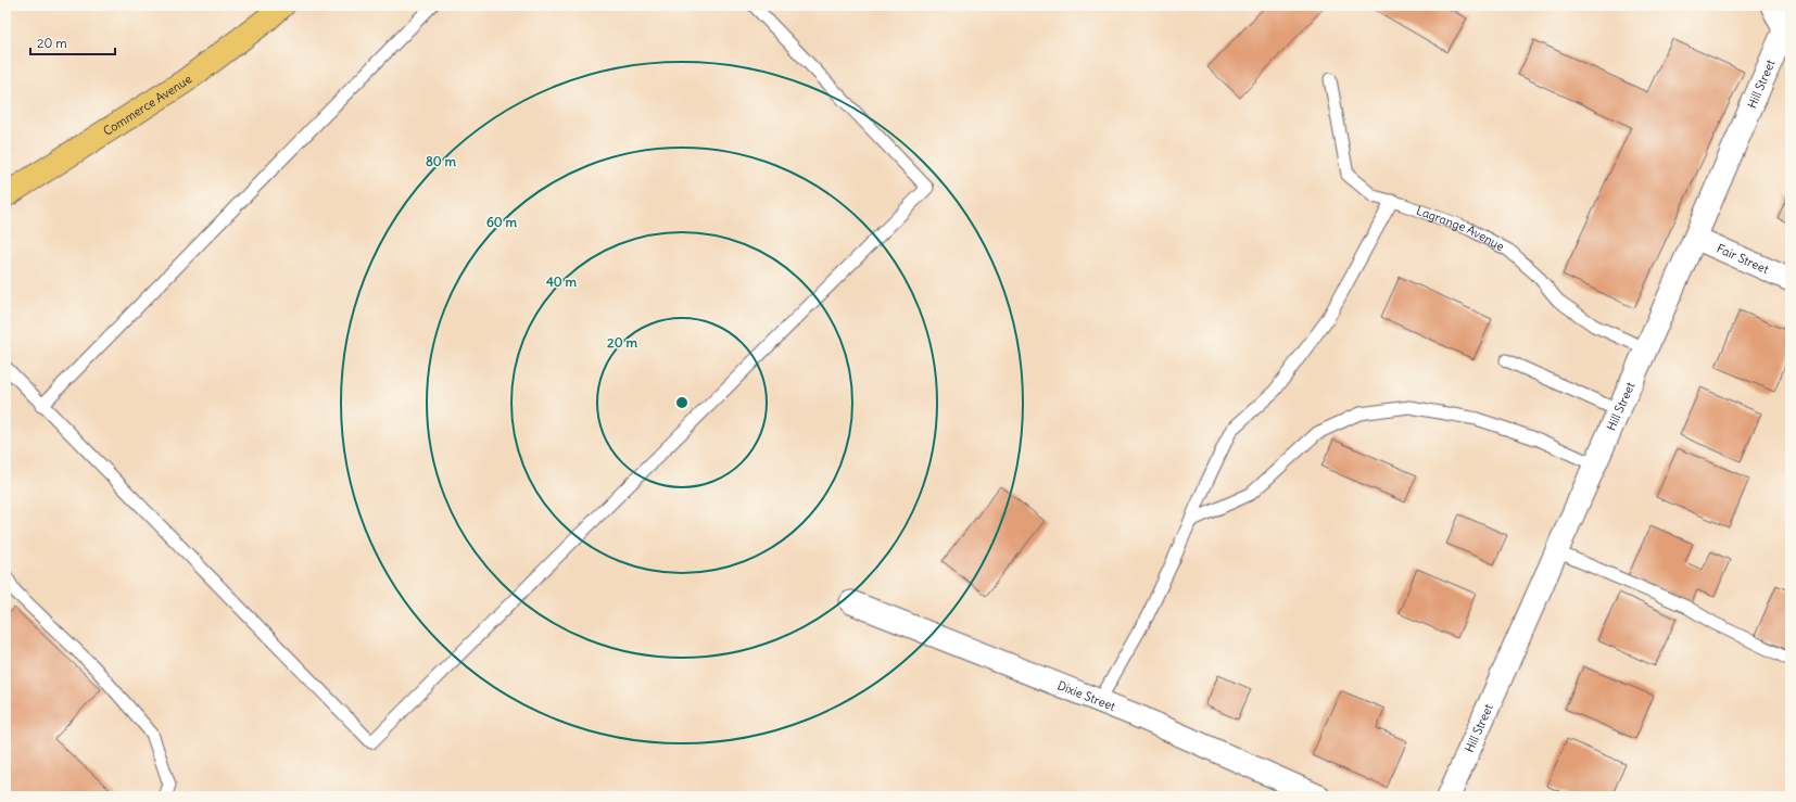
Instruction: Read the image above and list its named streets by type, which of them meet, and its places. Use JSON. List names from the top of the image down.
{
  "streets": {
    "main road": ["Commerce Avenue"],
    "street": ["Hill Street", "Fair Street", "Dixie Street"],
    "lane": ["Lagrange Avenue"]
  },
  "crossings": [
    ["Hill Street", "Lagrange Avenue"],
    ["Hill Street", "Fair Street"]
  ],
  "scale_bar": "20 m",
  "rings": [
    "80 m",
    "60 m",
    "40 m",
    "20 m"
  ]
}
